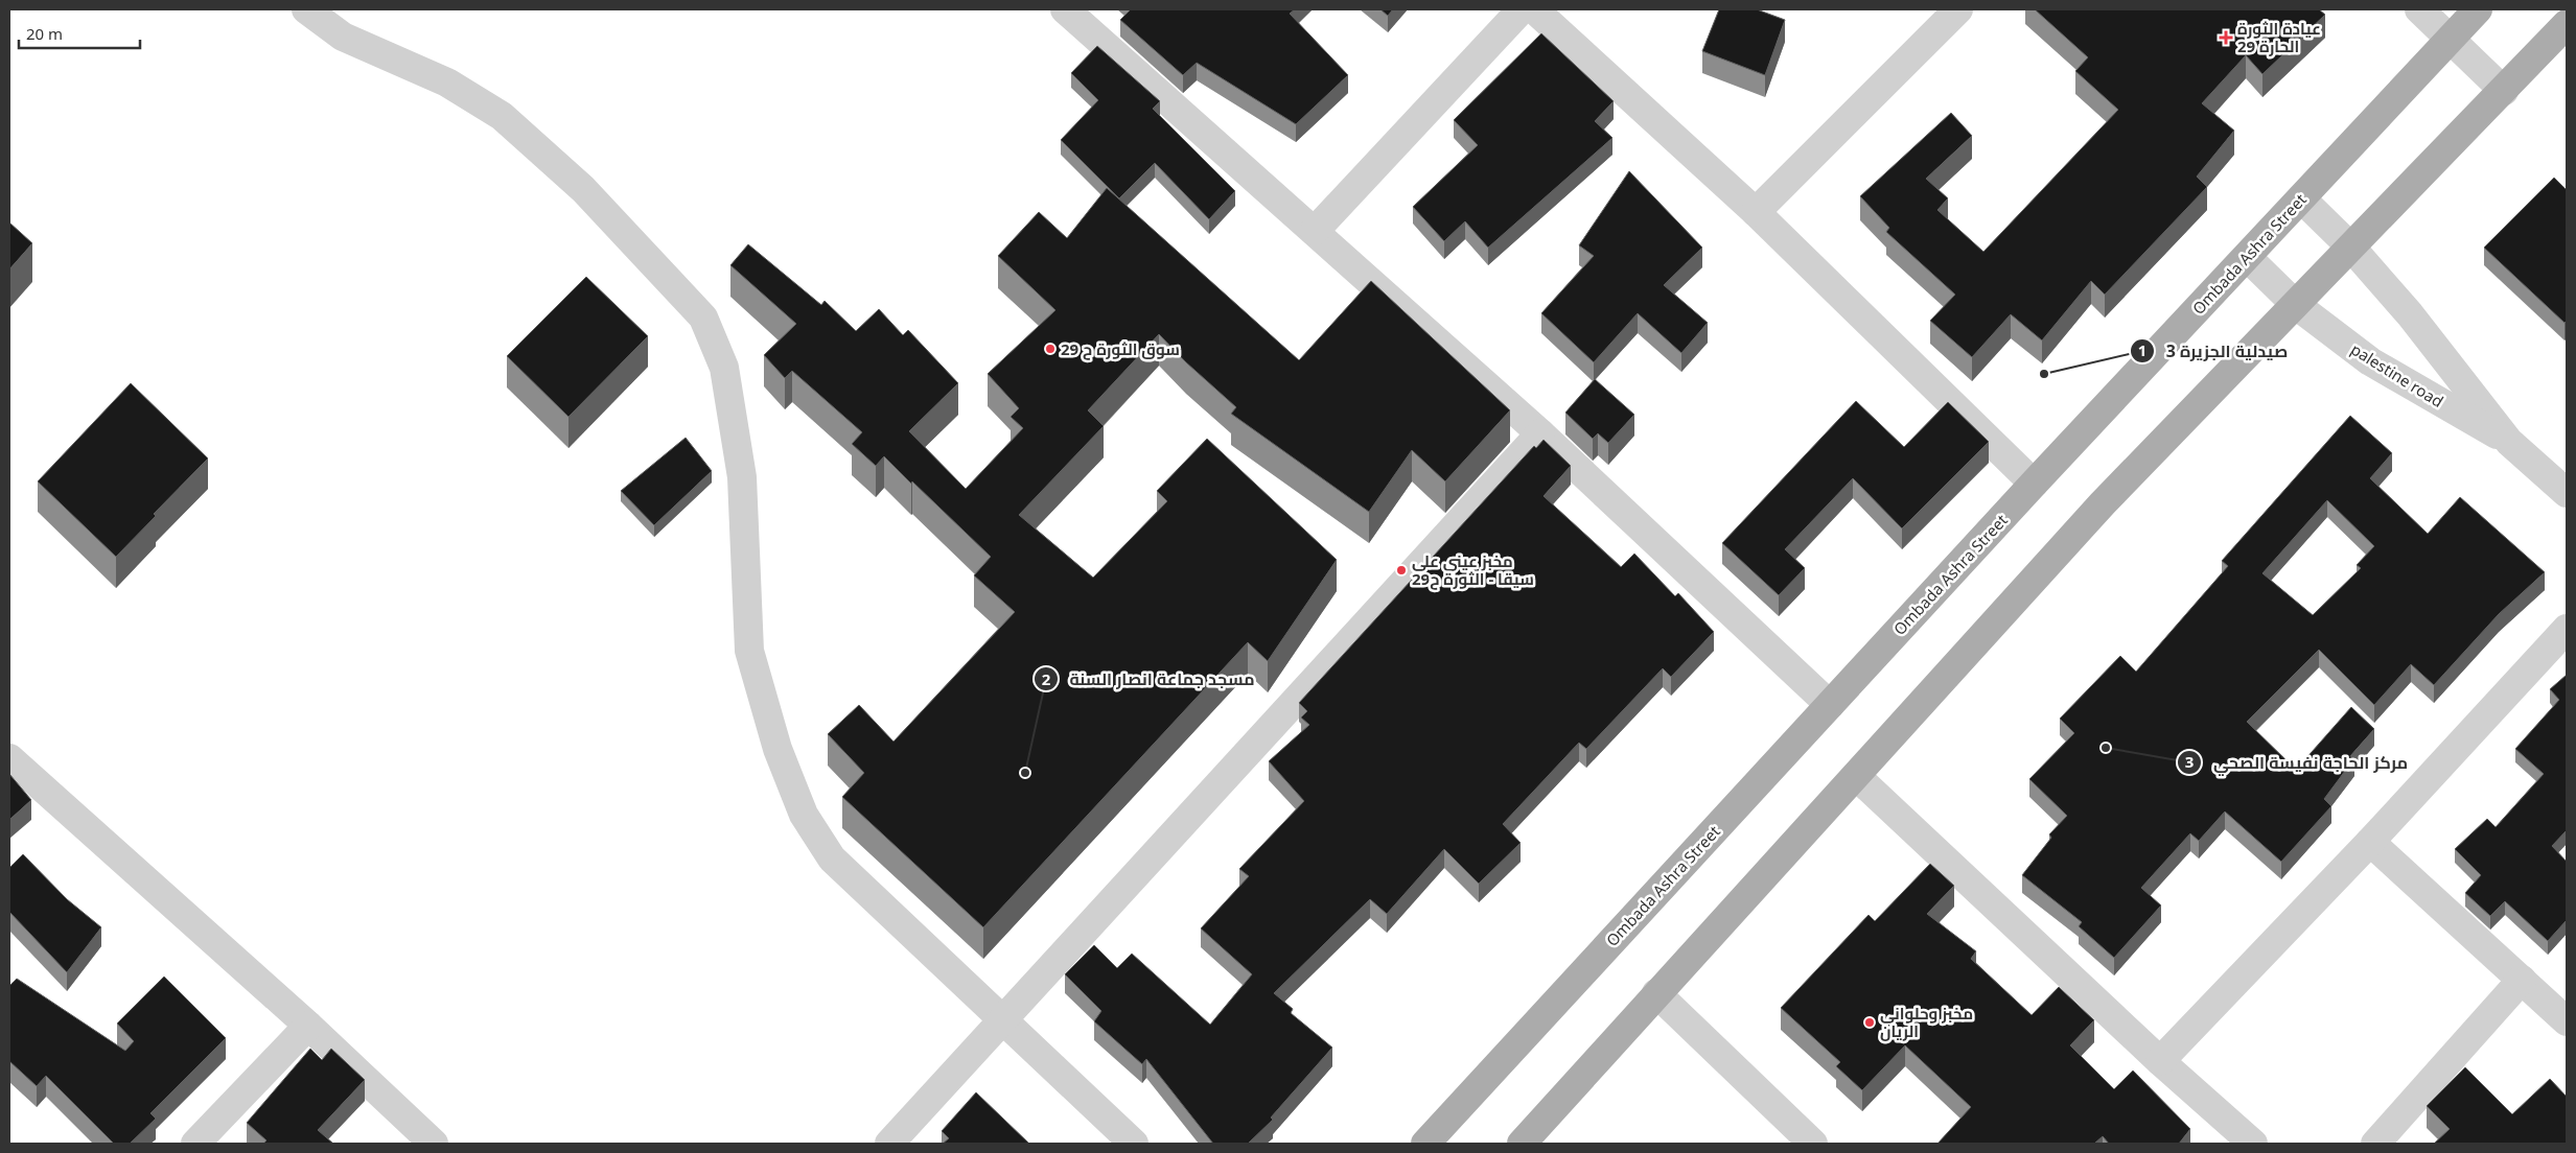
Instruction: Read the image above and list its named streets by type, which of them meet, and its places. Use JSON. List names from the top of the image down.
{
  "streets": {
    "main road": ["Ombada Ashra Street"],
    "street": ["palestine road"]
  },
  "crossings": [
    ["Ombada Ashra Street", "palestine road"]
  ],
  "places": {
    "health": ["عيادة الثورة الحارة 29"],
    "other": [
      "سوق الثورة ح 29",
      "صيدلية الجزيرة 3",
      "مخبز عيني على سيقا - الثورة ح29",
      "مركز الحاجة نفيسة الصحي",
      "مسجد جماعة انصار السنة",
      "مخبز وحلواني الريان"
    ]
  },
  "scale_bar": "20 m"
}
